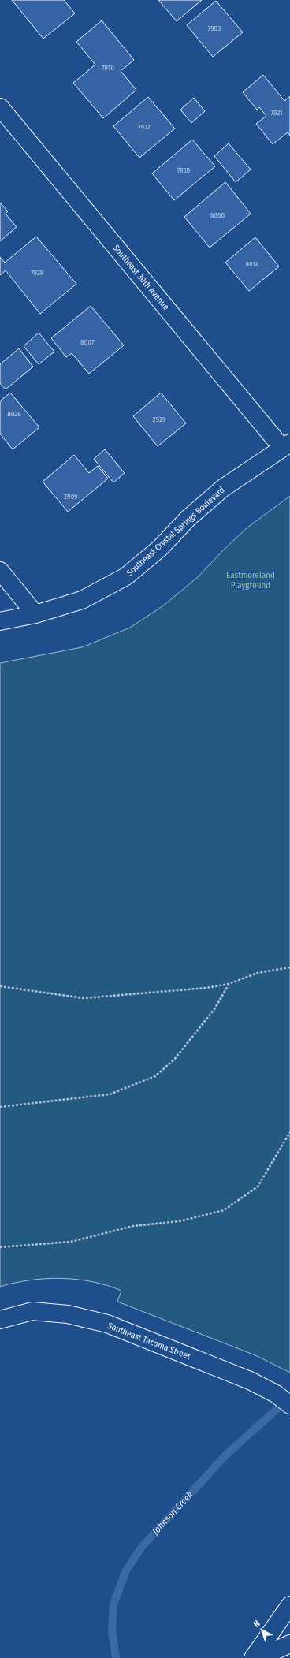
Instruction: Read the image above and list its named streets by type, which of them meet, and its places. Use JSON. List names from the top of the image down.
{
  "streets": {
    "street": ["Southeast 30th Avenue", "Southeast Crystal Springs Boulevard", "Southeast Tacoma Street"]
  },
  "crossings": [
    ["Southeast 30th Avenue", "Southeast Crystal Springs Boulevard"]
  ],
  "water": ["Johnson Creek"],
  "parks": ["Eastmoreland Playground"],
  "house_numbers": [
    "7903",
    "7910",
    "7921",
    "7922",
    "7930",
    "8006",
    "8014",
    "7929",
    "8007",
    "8026",
    "2929",
    "2909"
  ],
  "north": "top left"
}
